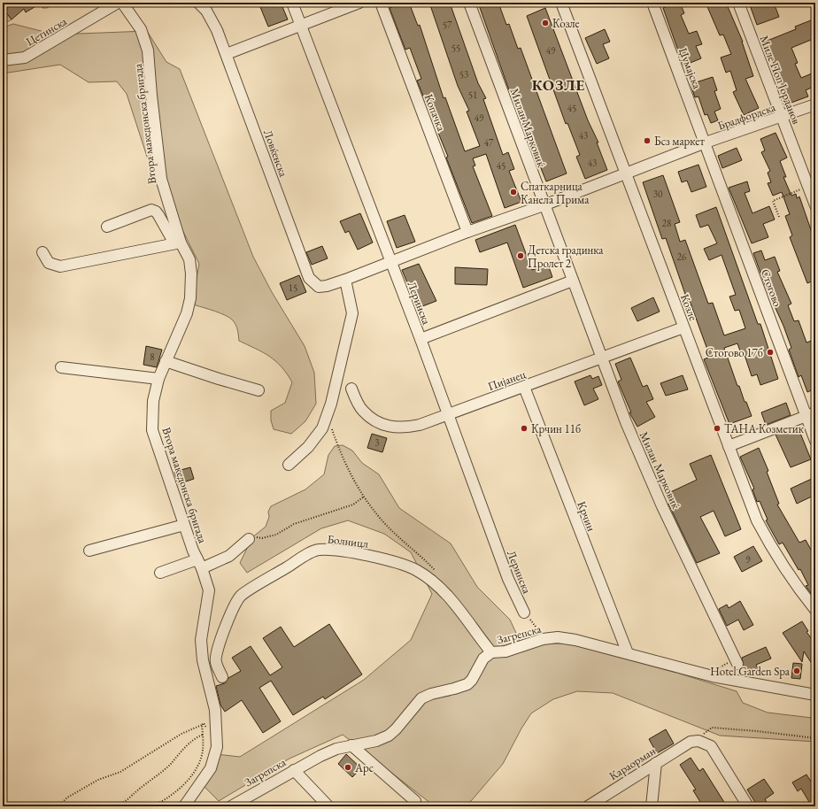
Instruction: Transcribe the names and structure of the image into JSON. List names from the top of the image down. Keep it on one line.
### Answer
{"streets":{"street":["Цетинска","Џумајска","Миле Поп Јорданов","Копачка","Брадфордска","Втора македонска бригада","Милан Марковиќ","Ловќенска","Стогово","Леринска","Козле","Пијанец","Крчин","Болницл","Загрепска","Караорман"]},"crossings":[["Џумајска","Брадфордска"],["Џумајска","Стогово"],["Миле Поп Јорданов","Брадфордска"],["Копачка","Ловќенска"],["Брадфордска","Ловќенска"],["Брадфордска","Стогово"],["Брадфордска","Козле"],["Милан Марковиќ","Ловќенска"],["Милан Марковиќ","Пијанец"],["Ловќенска","Леринска"],["Ловќенска","Козле"],["Леринска","Пијанец"],["Козле","Пијанец"],["Пијанец","Крчин"],["Крчин","Загрепска"],["Болницл","Загрепска"]],"districts":["КОЗЛЕ"],"places":["Козле","Бсз маркет","Спаткарница Канела Прима","Детска градинка Пролет 2","Стогово 17б","Крчин 11б","ТАНА Козметик","Hotel Garden Spa","Арс"],"house_numbers":["57","55","49","53","51","45","49","43","47","43","45","30","28","26","15","8","3","9"]}
